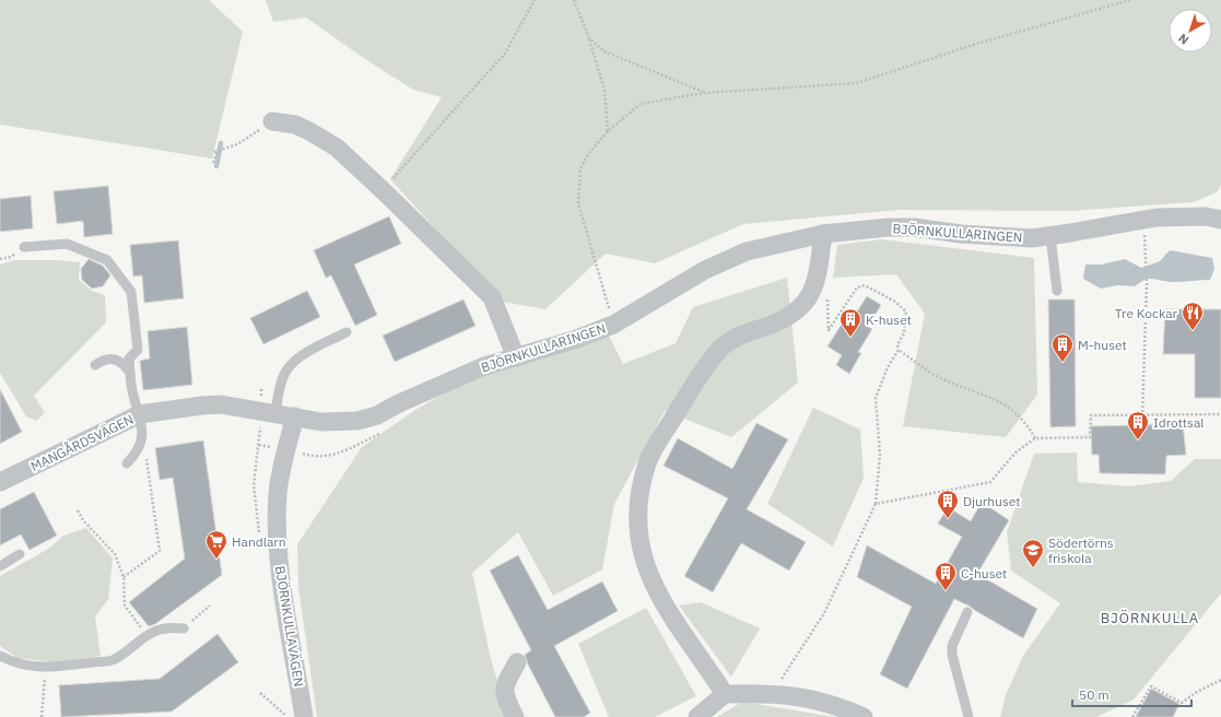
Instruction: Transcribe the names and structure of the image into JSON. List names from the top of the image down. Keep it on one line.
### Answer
{"streets":{"street":["BJÖRNKULLARINGEN","MANGÅRDSVÄGEN","BJÖRNKULLAVÄGEN"]},"crossings":[["BJÖRNKULLARINGEN","MANGÅRDSVÄGEN"],["BJÖRNKULLARINGEN","BJÖRNKULLAVÄGEN"],["MANGÅRDSVÄGEN","BJÖRNKULLAVÄGEN"]],"districts":["BJÖRNKULLA"],"places":{"restaurant":["Tre Kockar"],"building":["K-huset","M-huset","Idrottsal","Djurhuset","C-huset"],"supermarket":["Handlarn"],"school or university":["Södertörns friskola"]},"scale_bar":"50 m","north":"bottom left"}
